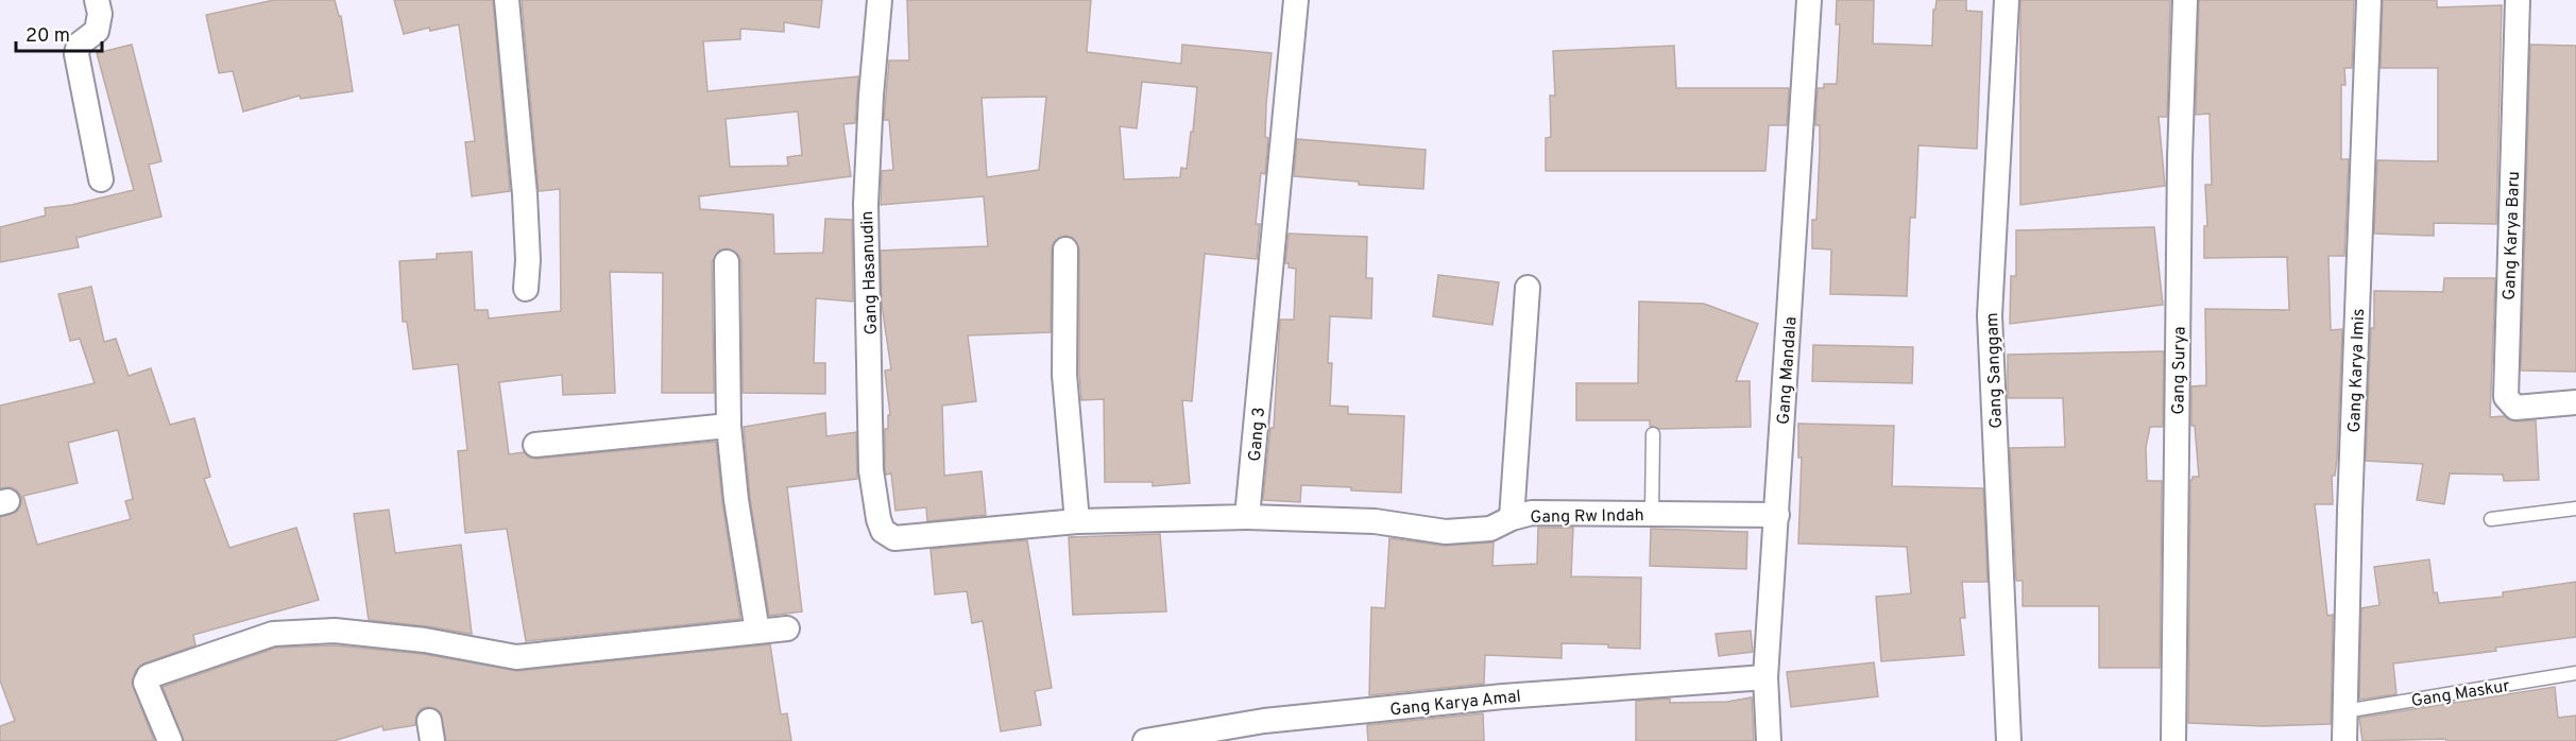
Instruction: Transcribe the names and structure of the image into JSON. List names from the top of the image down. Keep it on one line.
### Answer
{"streets":{"street":["Gang Karya Baru","Gang Hasanudin","Gang Mandala","Gang Sanggam","Gang Surya","Gang Karya Imis","Gang 3","Gang Rw Indah","Gang Karya Amal"],"lane":["Gang Maskur"]},"crossings":[["Gang Mandala","Gang Rw Indah"],["Gang Mandala","Gang Karya Amal"],["Gang Karya Imis","Gang Maskur"],["Gang 3","Gang Rw Indah"]],"scale_bar":"20 m"}
